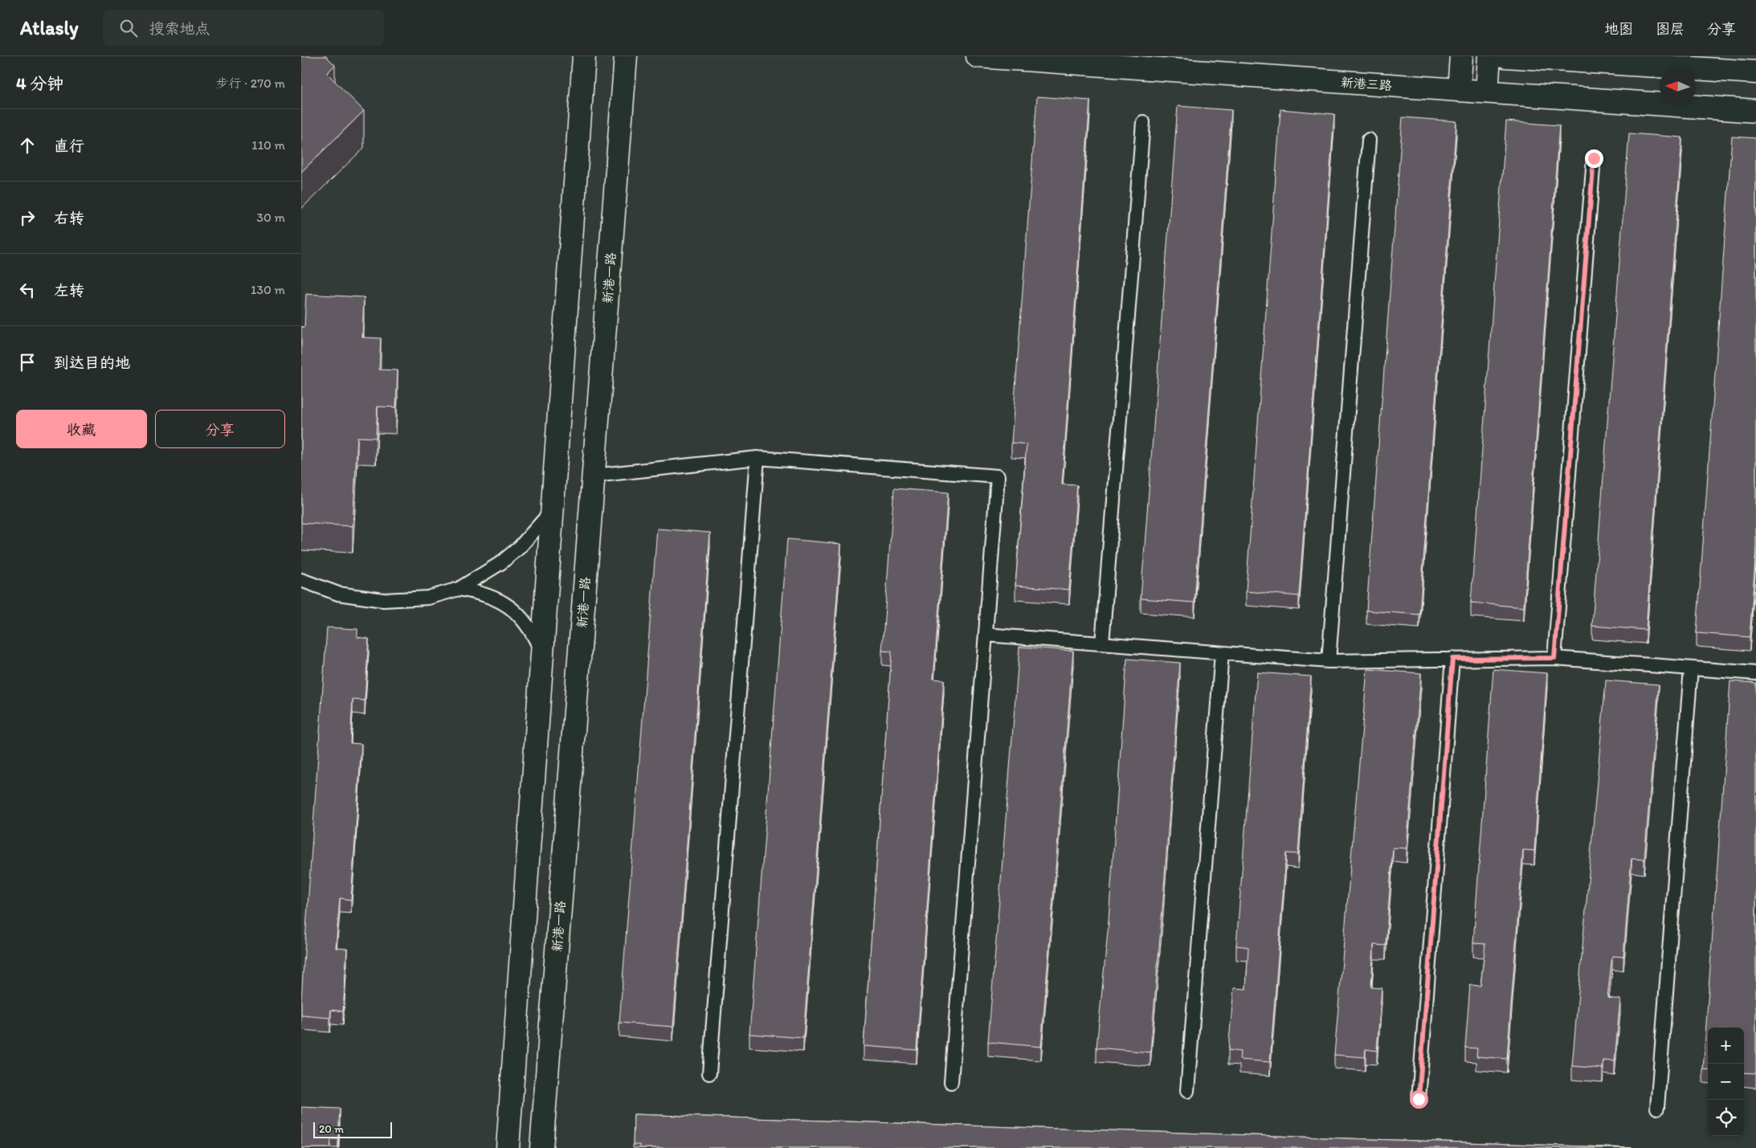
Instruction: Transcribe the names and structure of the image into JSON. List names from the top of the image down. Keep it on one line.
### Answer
{"streets":{"street":["新港三路","新港一路"]},"scale_bar":"20 m","north":"left","page":{"header":"Atlasly","search":"搜索地点","nav":["地图","图层","分享"],"heading":["4 分钟","步行 · 270 m"],"list":[["直行","110 m"],["右转","30 m"],["左转","130 m"],"到达目的地"],"buttons":["收藏","分享"],"map_buttons":["+","−"],"scale":"20 m"}}
